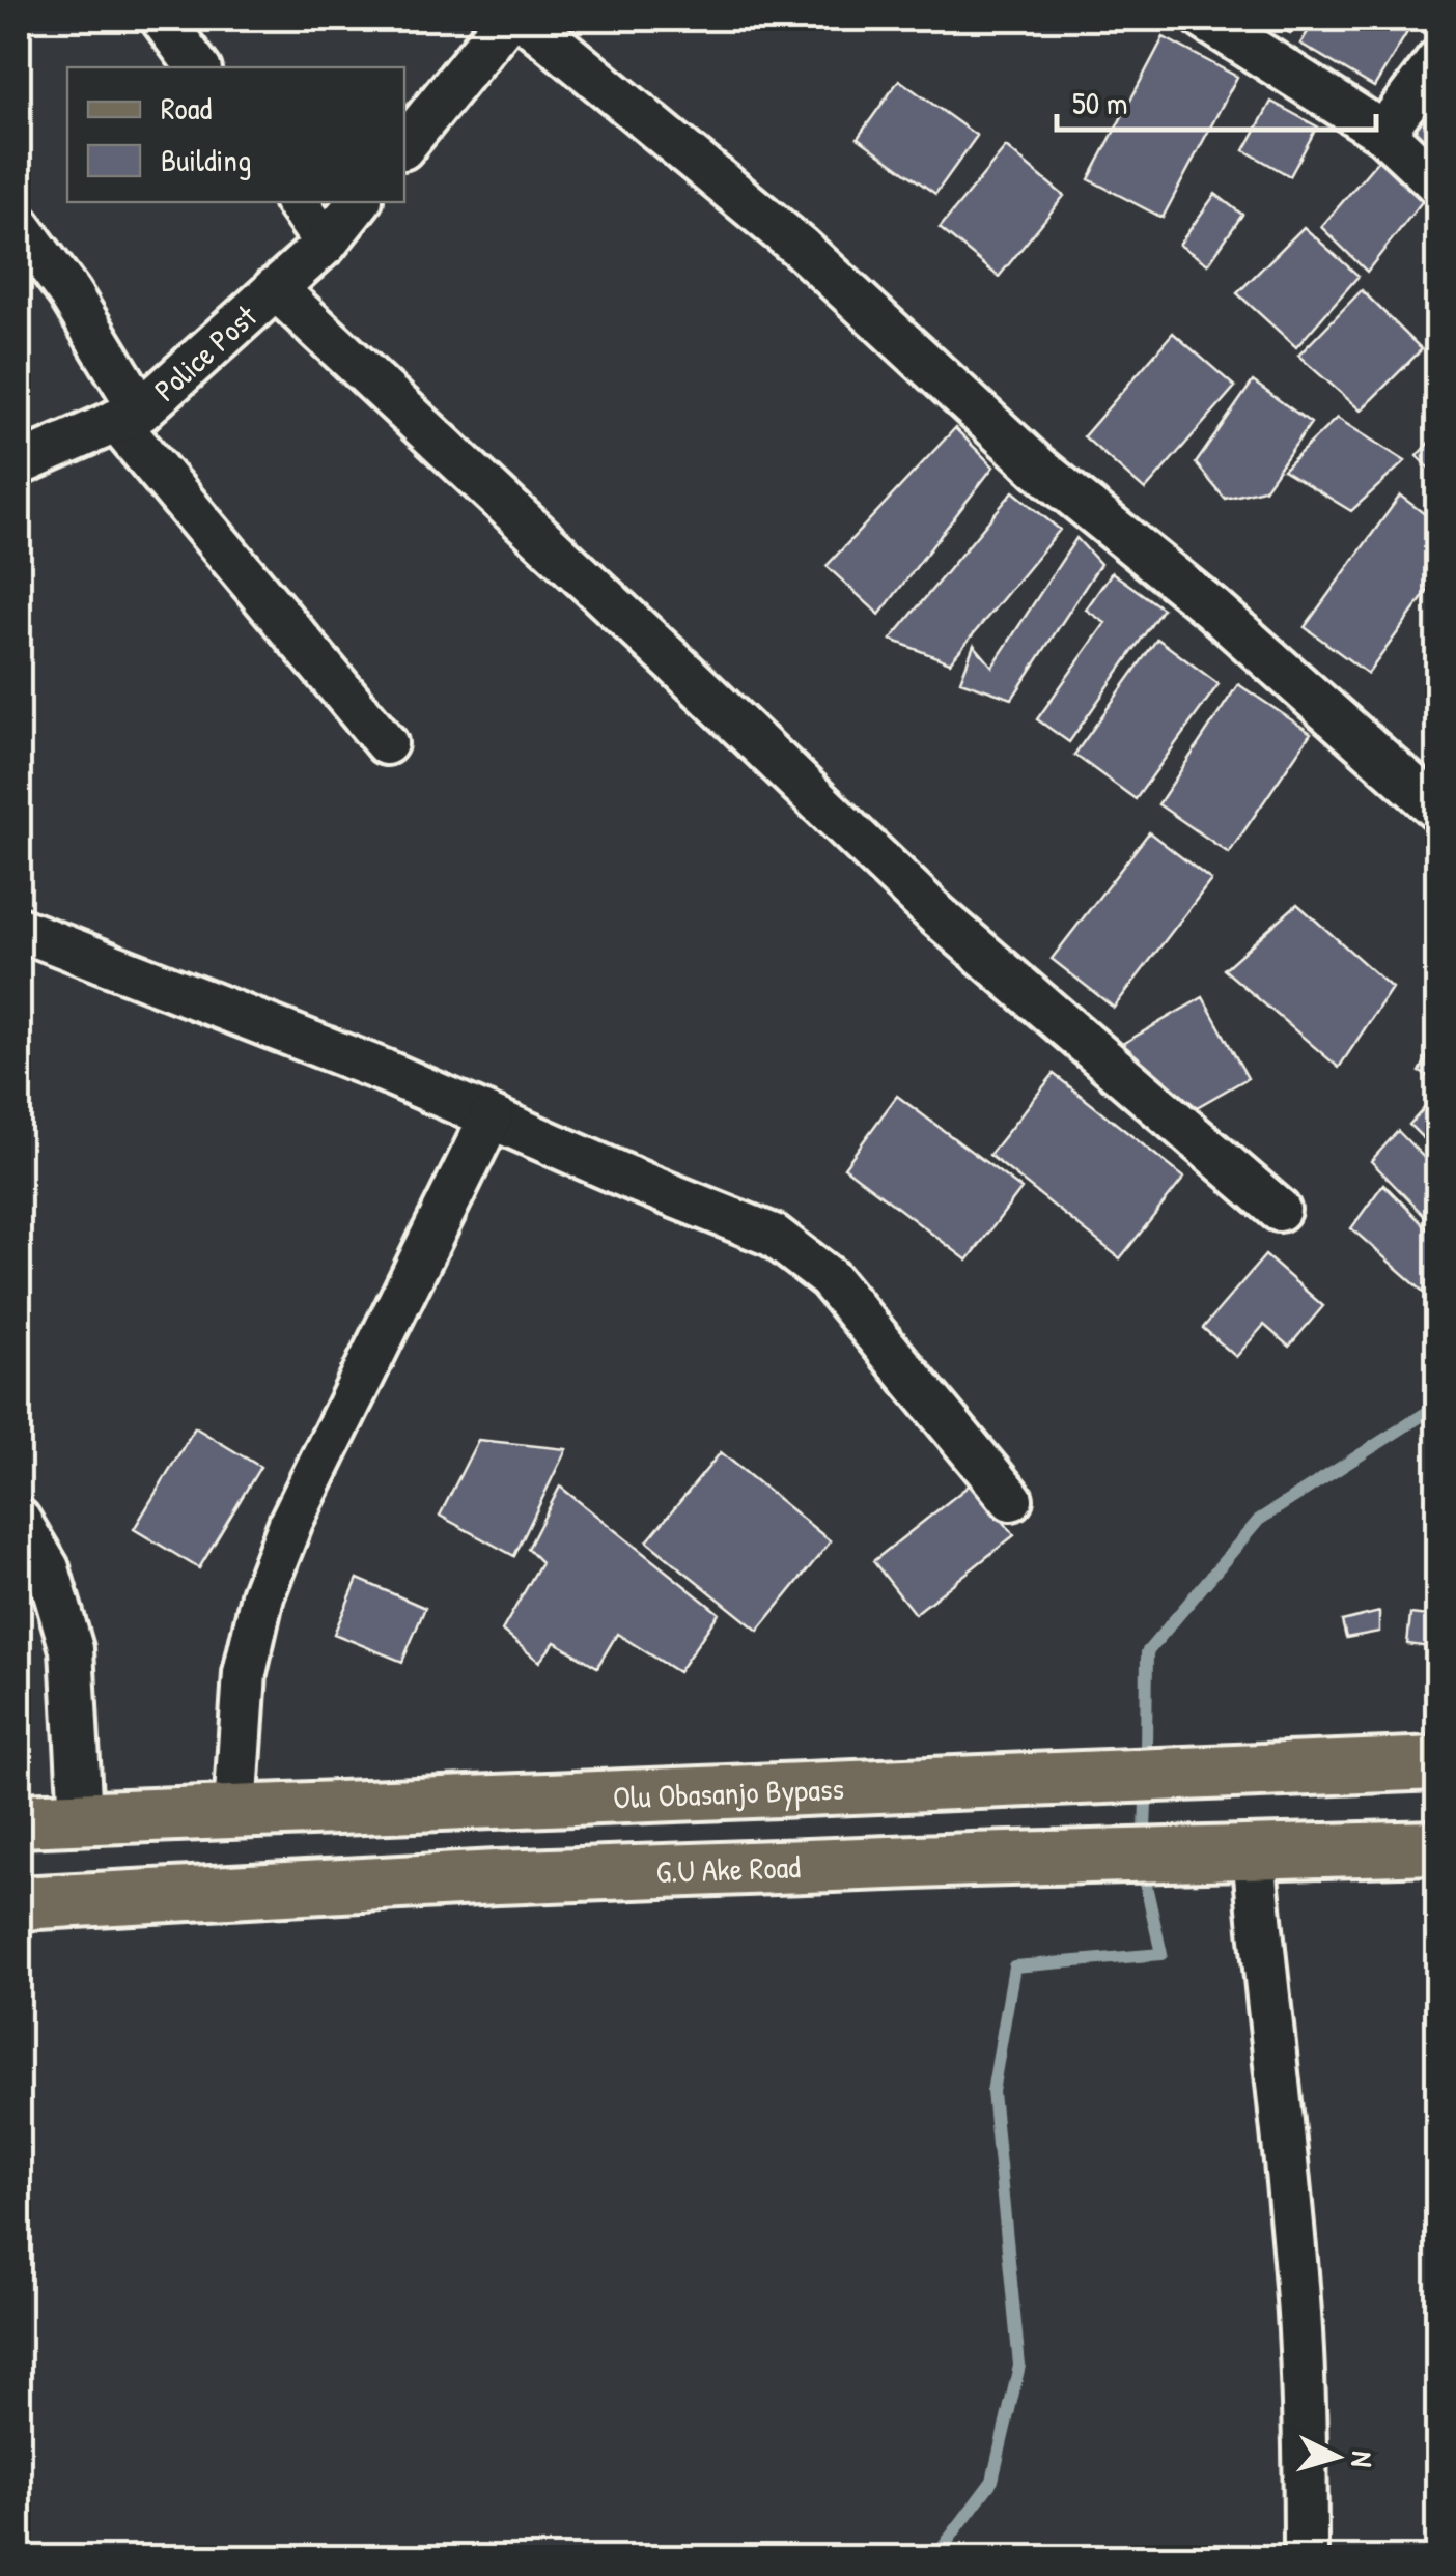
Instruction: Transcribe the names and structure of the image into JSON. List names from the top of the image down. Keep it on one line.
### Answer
{"streets":{"main road":["Olu Obasanjo Bypass","G.U Ake Road"],"street":["Police Post"]},"legend":["Road","Building"],"scale_bar":"50 m","north":"right"}
